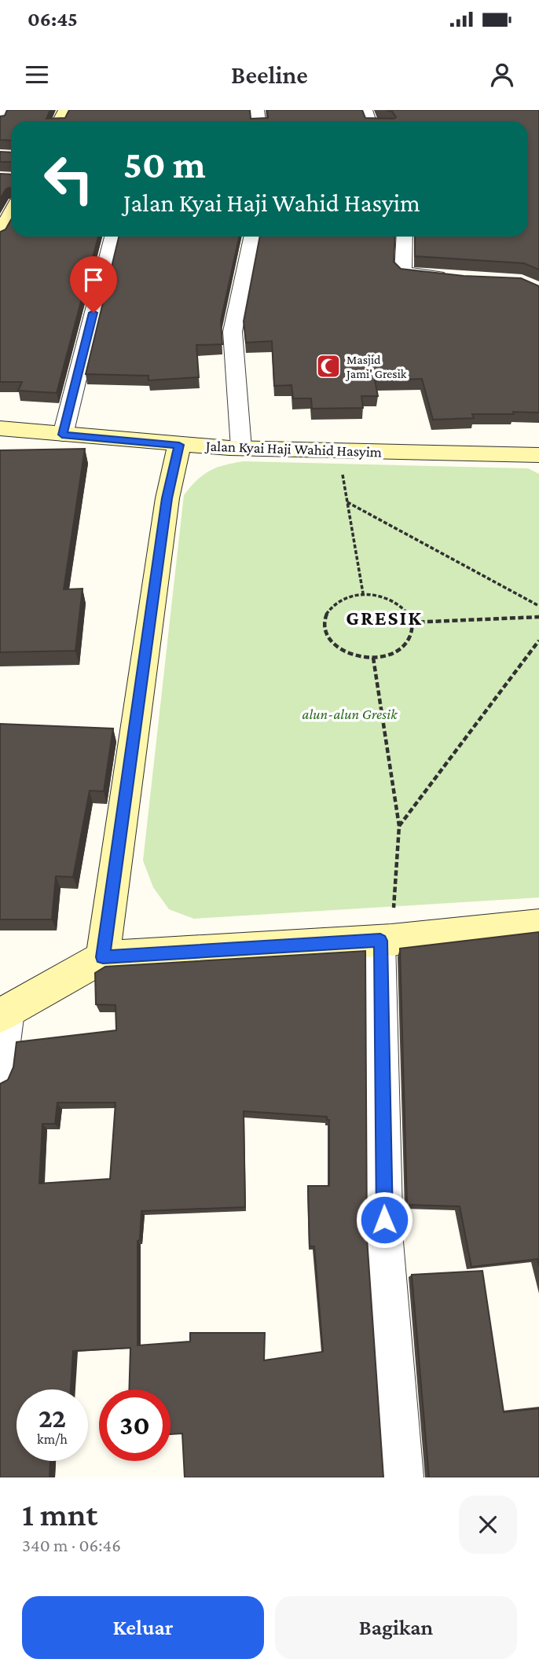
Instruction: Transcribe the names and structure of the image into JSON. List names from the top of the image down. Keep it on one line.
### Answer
{"streets":{"street":["Jalan Kyai Haji Wahid Hasyim"]},"districts":["GRESIK"],"parks":["alun-alun Gresik"],"places":{"mosque":["Masjid Jami' Gresik"]},"page":{"status":"06:45","header":"Beeline","turn":["50 m","Jalan Kyai Haji Wahid Hasyim"],"speed":"22 km/h","limit":"30","heading":["1 mnt","340 m · 06:46"],"buttons":["Keluar","Bagikan"]}}
